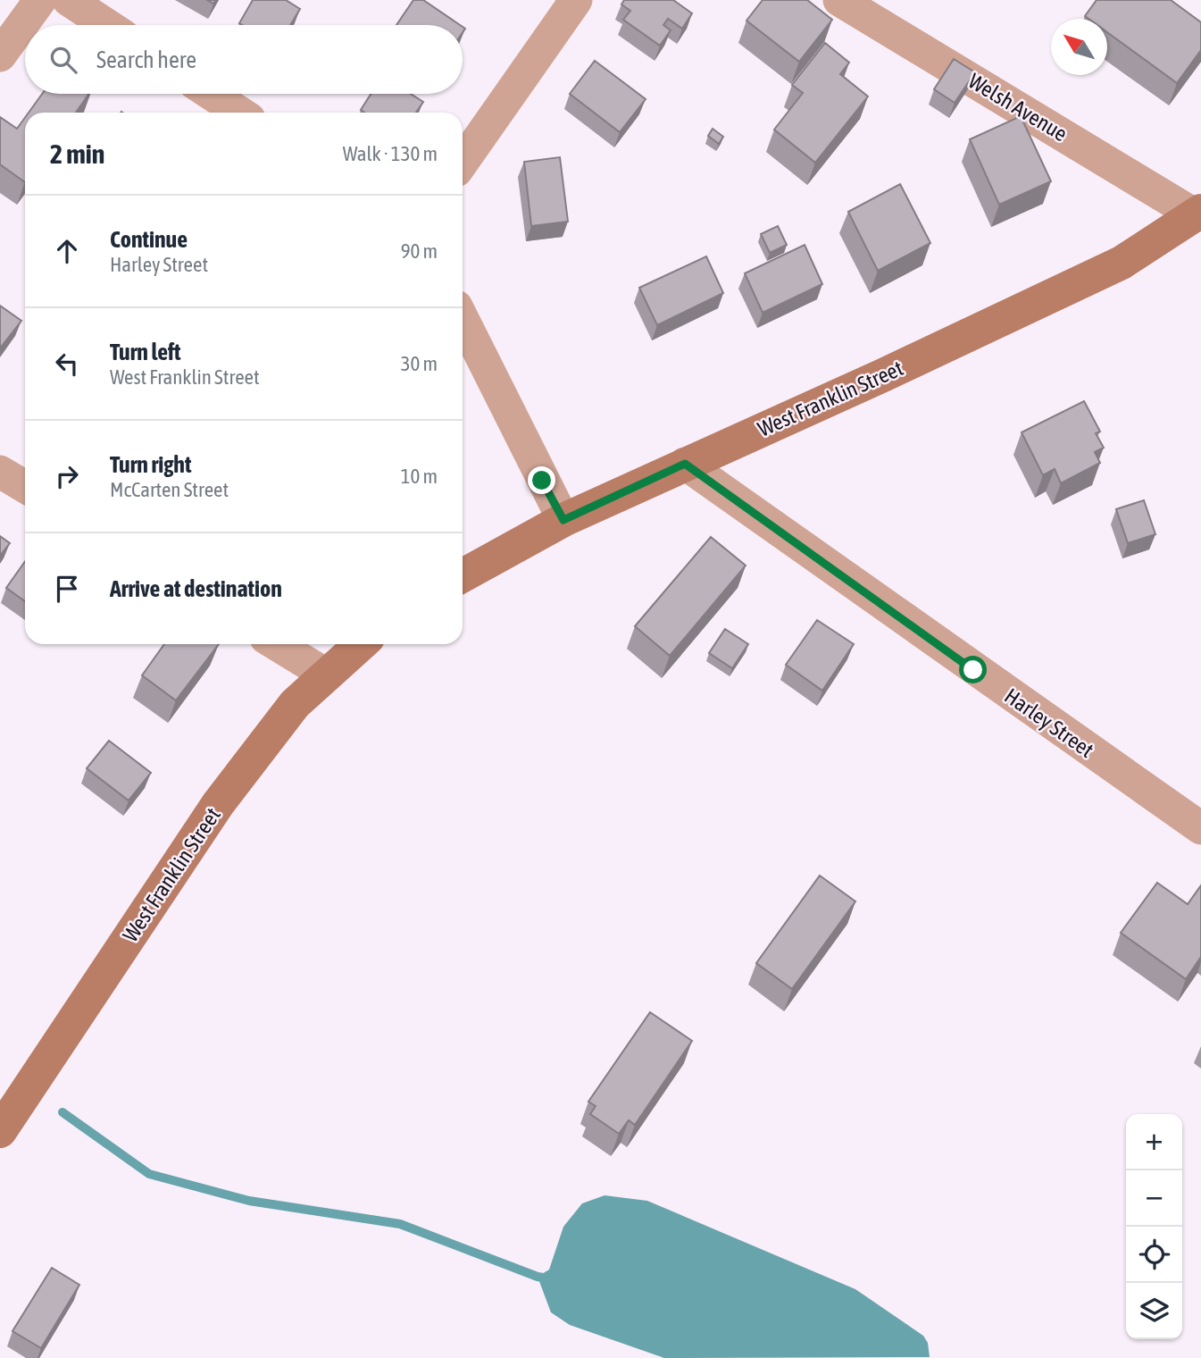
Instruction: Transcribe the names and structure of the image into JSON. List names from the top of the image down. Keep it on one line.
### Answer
{"streets":{"main road":["West Franklin Street"],"street":["Welsh Avenue","Harley Street"]},"crossings":[["Welsh Avenue","West Franklin Street"],["West Franklin Street","Harley Street"]],"north":"top left","page":{"search":"Search here","heading":["2 min","Walk · 130 m"],"list":[["Continue","Harley Street","90 m"],["Turn left","West Franklin Street","30 m"],["Turn right","McCarten Street","10 m"],"Arrive at destination"],"map_buttons":["+","−"]}}
